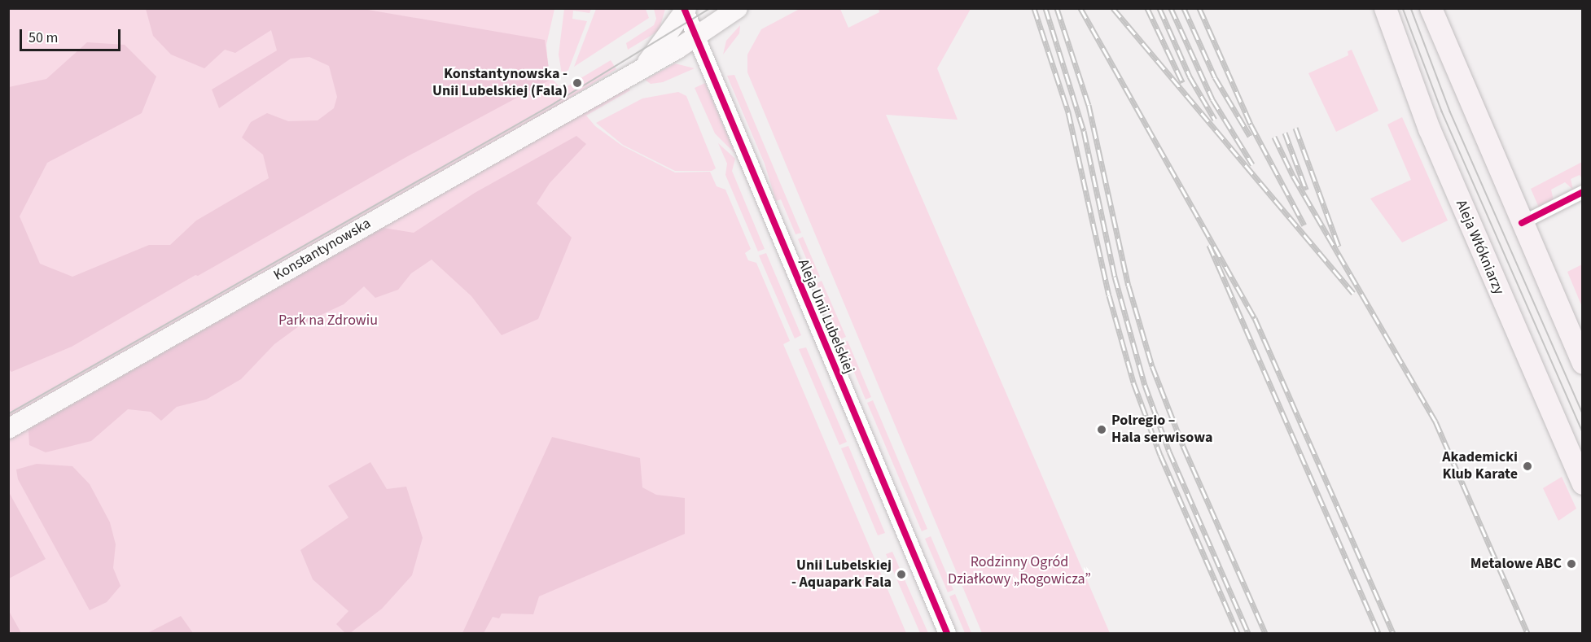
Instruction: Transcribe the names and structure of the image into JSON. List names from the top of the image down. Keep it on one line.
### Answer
{"streets":{"main road":["Aleja Włókniarzy","Konstantynowska"],"street":["Aleja Unii Lubelskiej"]},"crossings":[["Konstantynowska","Aleja Unii Lubelskiej"]],"parks":["Park na Zdrowiu","Rodzinny Ogród Działkowy „Rogowicza”"],"places":["Konstantynowska - Unii Lubelskiej (Fala)","Polregio – Hala serwisowa","Akademicki Klub Karate","Metalowe ABC","Unii Lubelskiej - Aquapark Fala"],"scale_bar":"50 m"}
